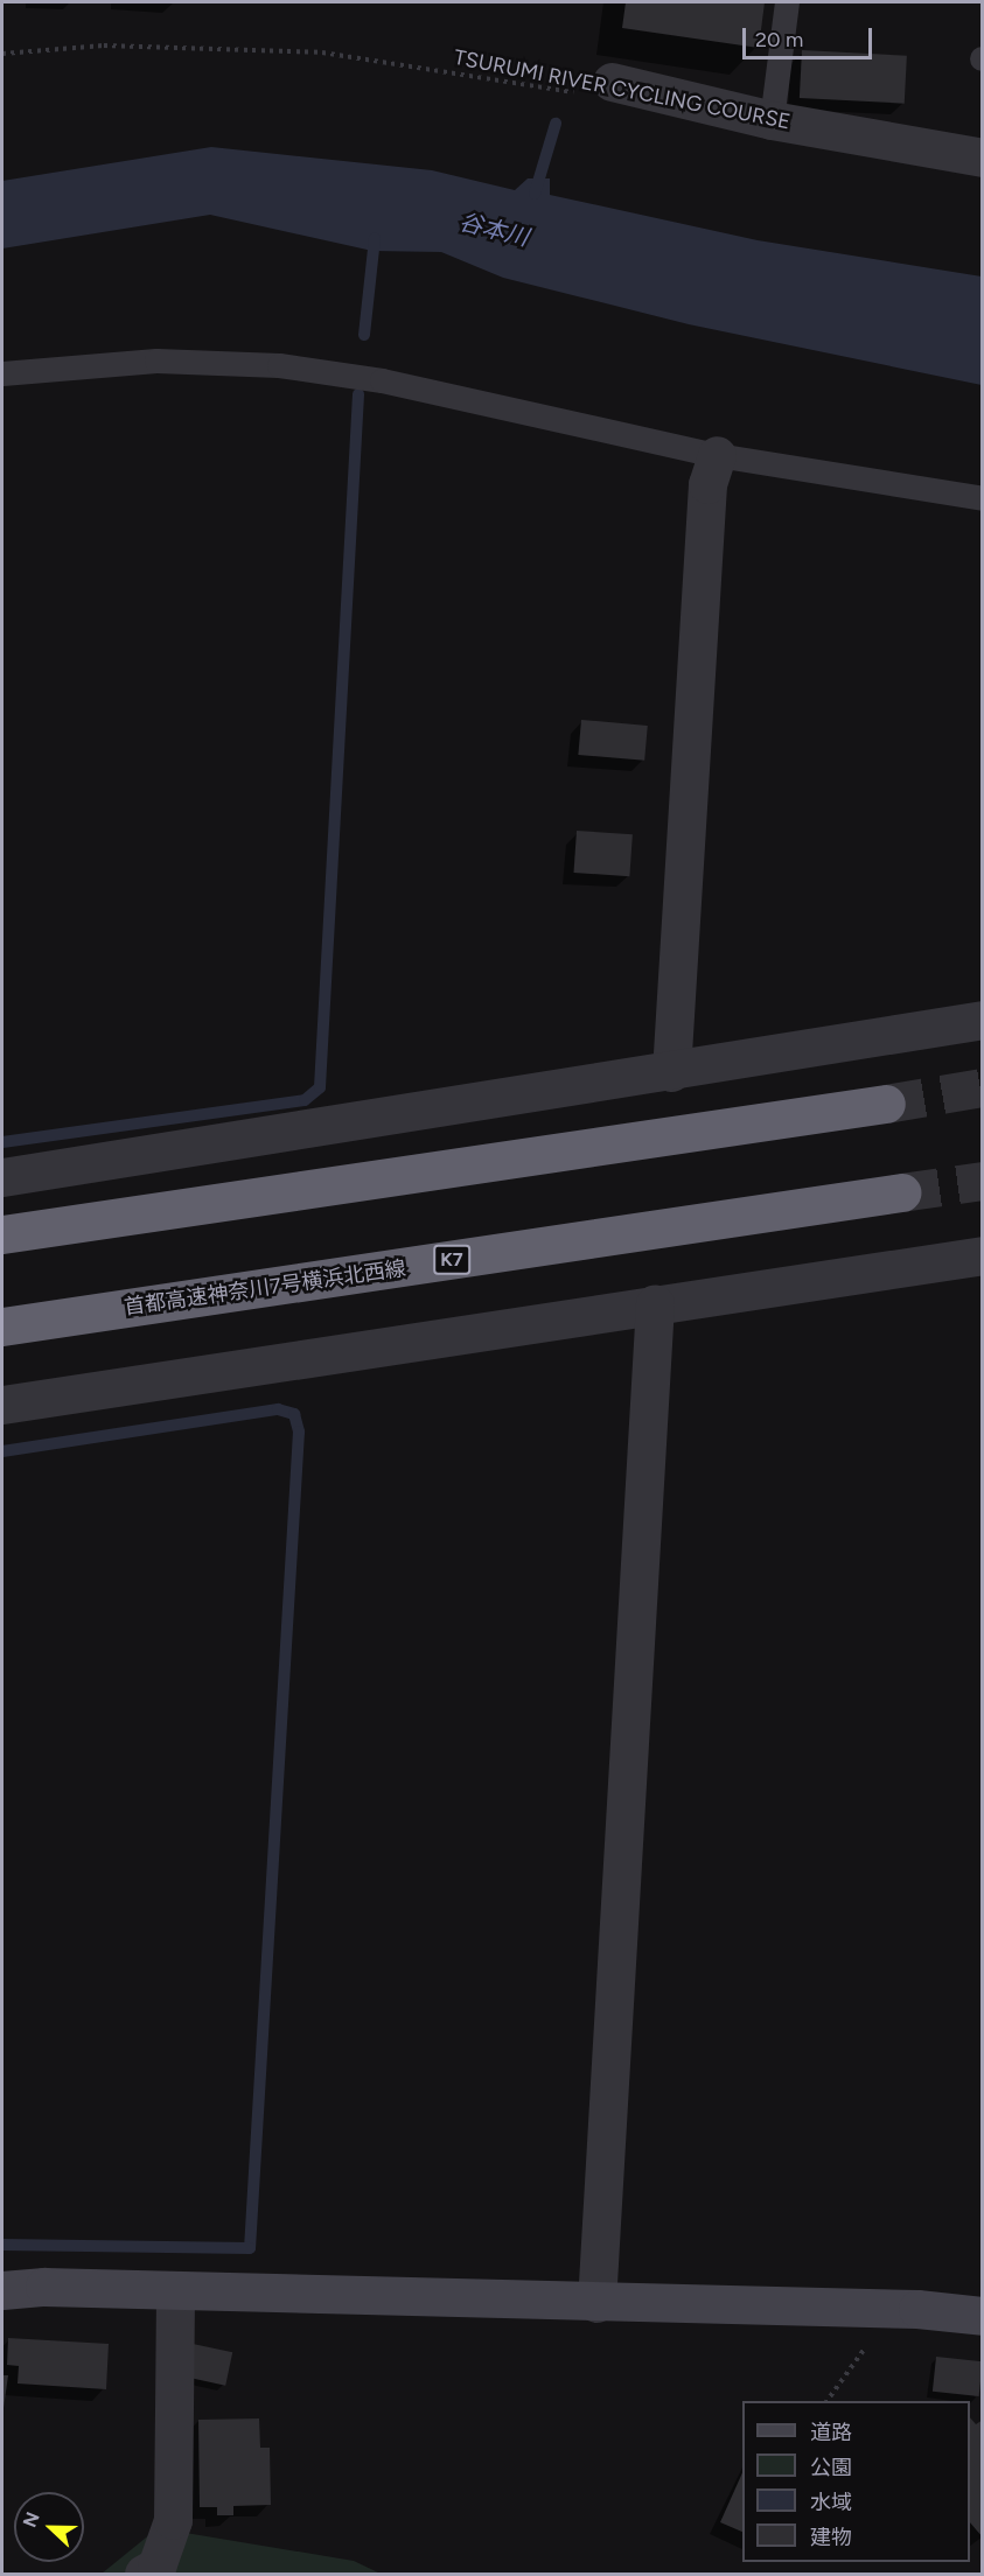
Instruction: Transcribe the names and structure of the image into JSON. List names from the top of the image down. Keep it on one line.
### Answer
{"streets":{"highway":["K7","首都高速神奈川7号横浜北西線"],"path":["TSURUMI RIVER CYCLING COURSE"]},"water":["谷本川"],"legend":["道路","公園","水域","建物"],"scale_bar":"20 m","north":"left"}
